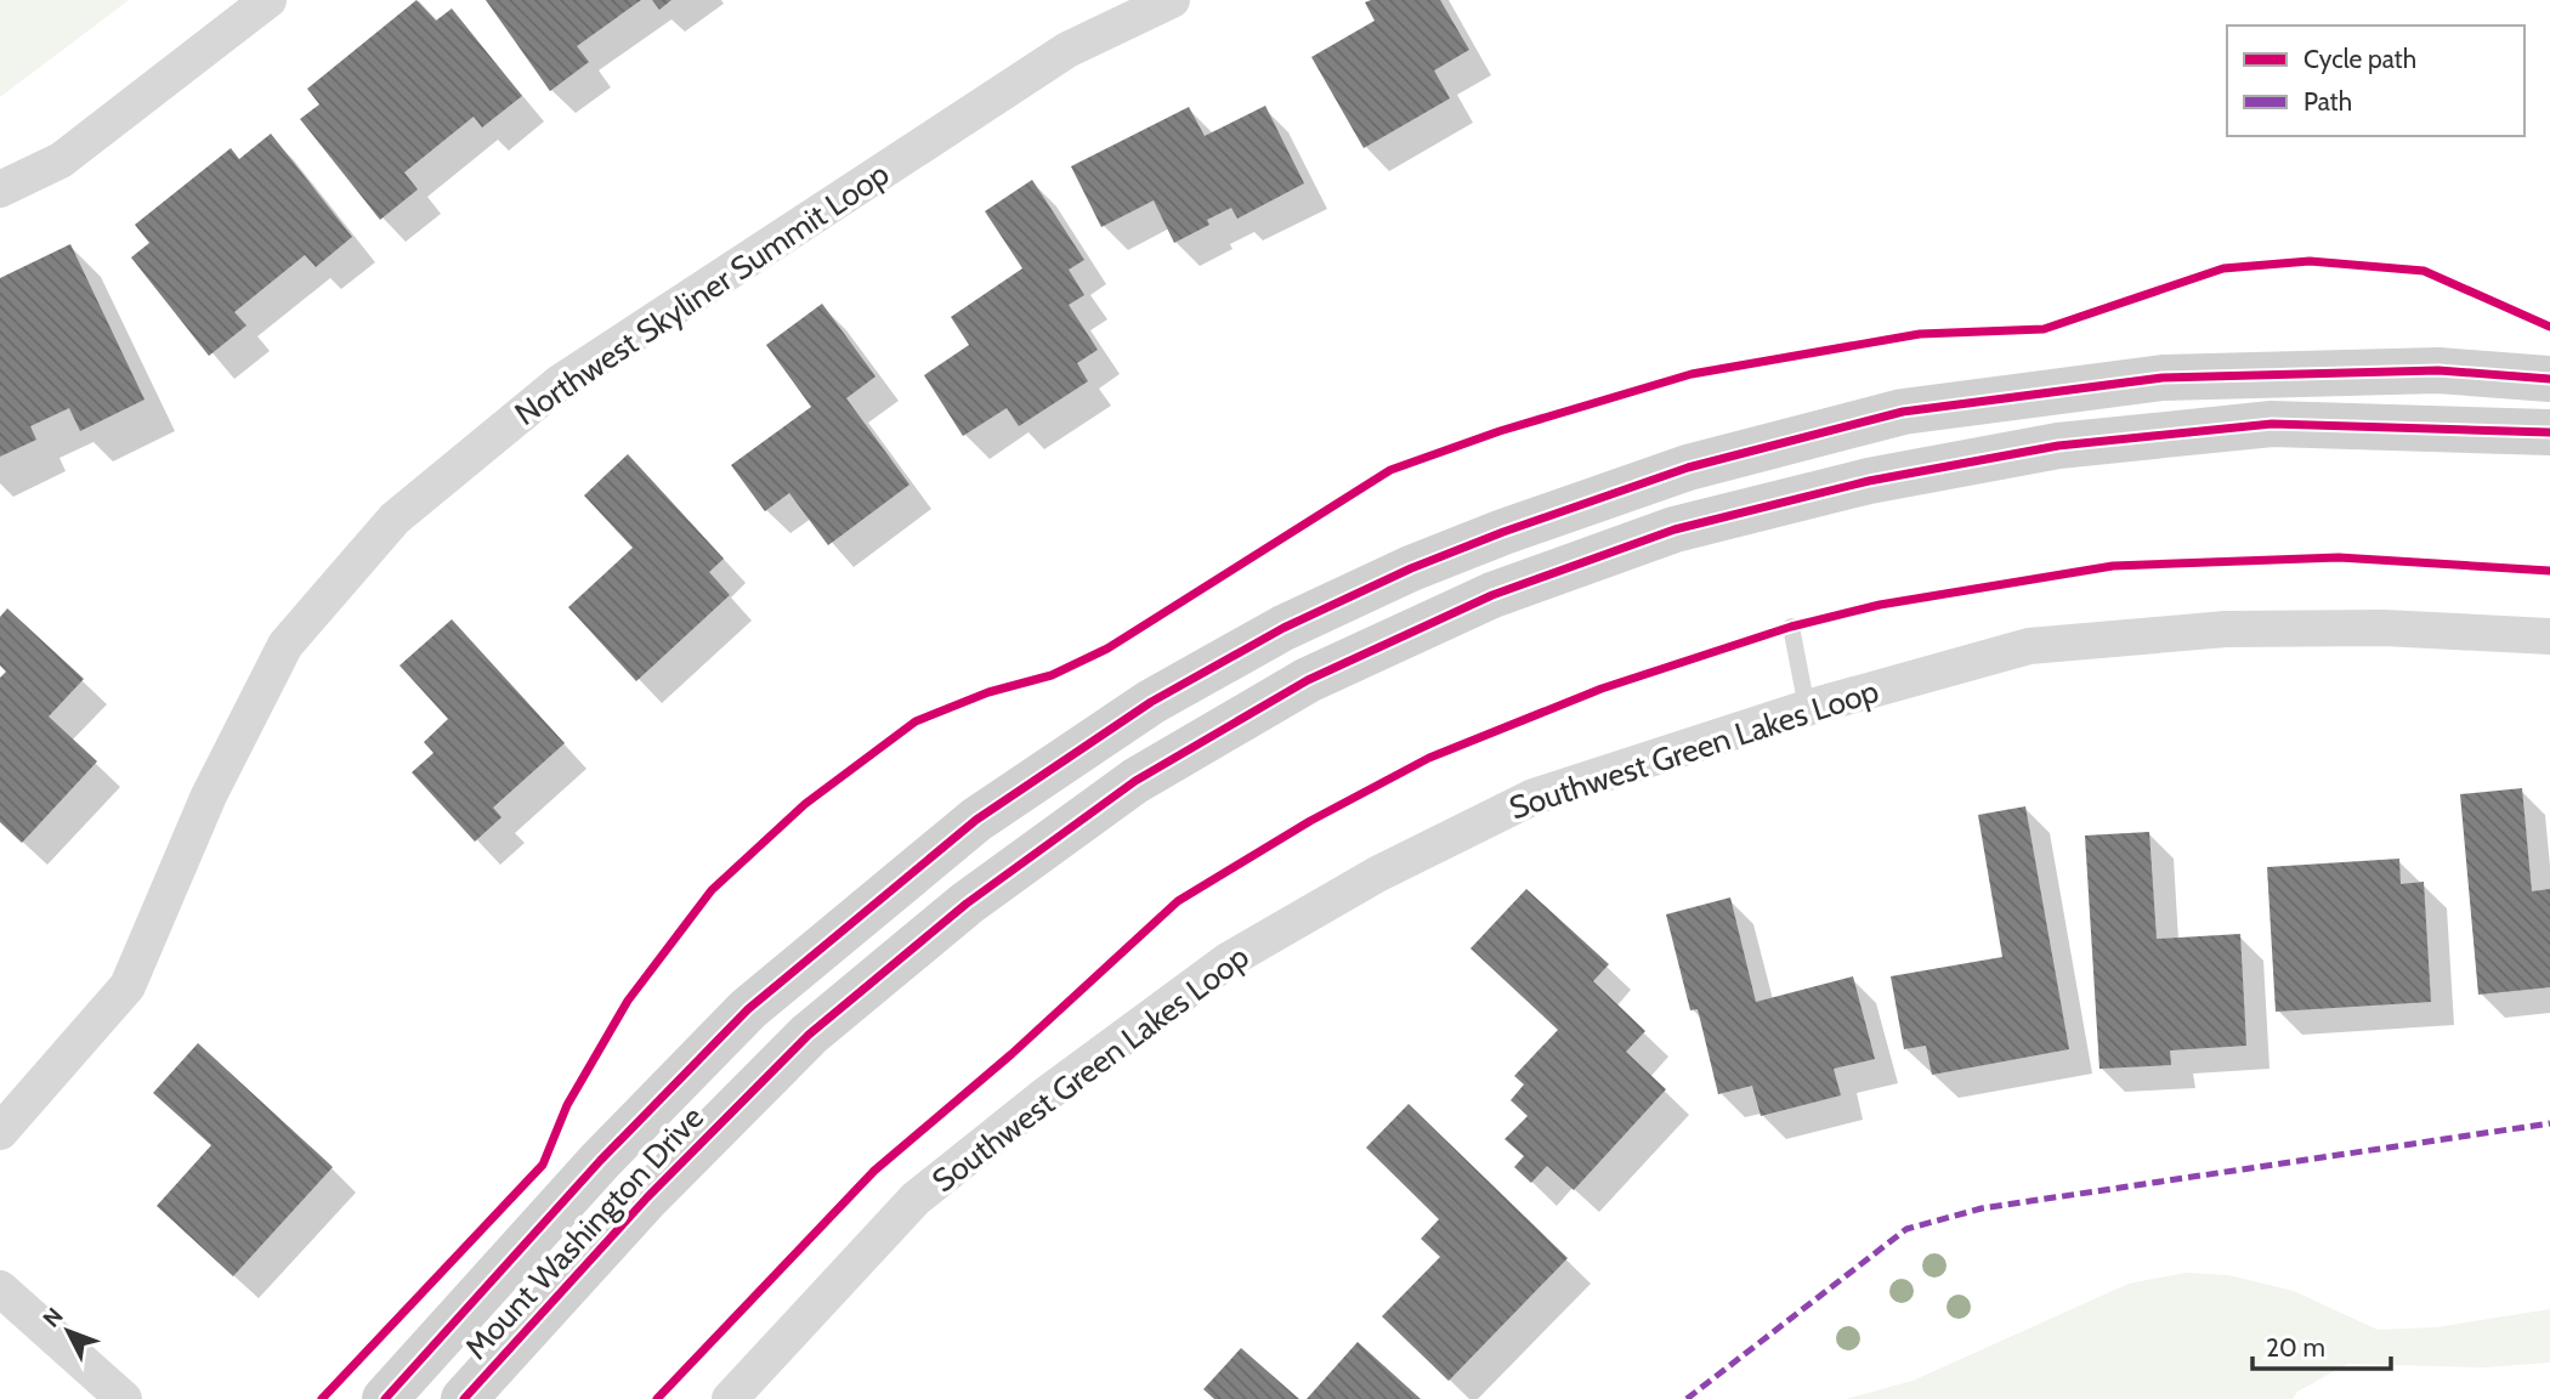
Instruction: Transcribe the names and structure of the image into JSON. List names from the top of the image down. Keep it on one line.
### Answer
{"streets":{"main road":["Mount Washington Drive"],"street":["Northwest Skyliner Summit Loop","Southwest Green Lakes Loop"]},"legend":["Cycle path","Path"],"scale_bar":"20 m","north":"top left"}
